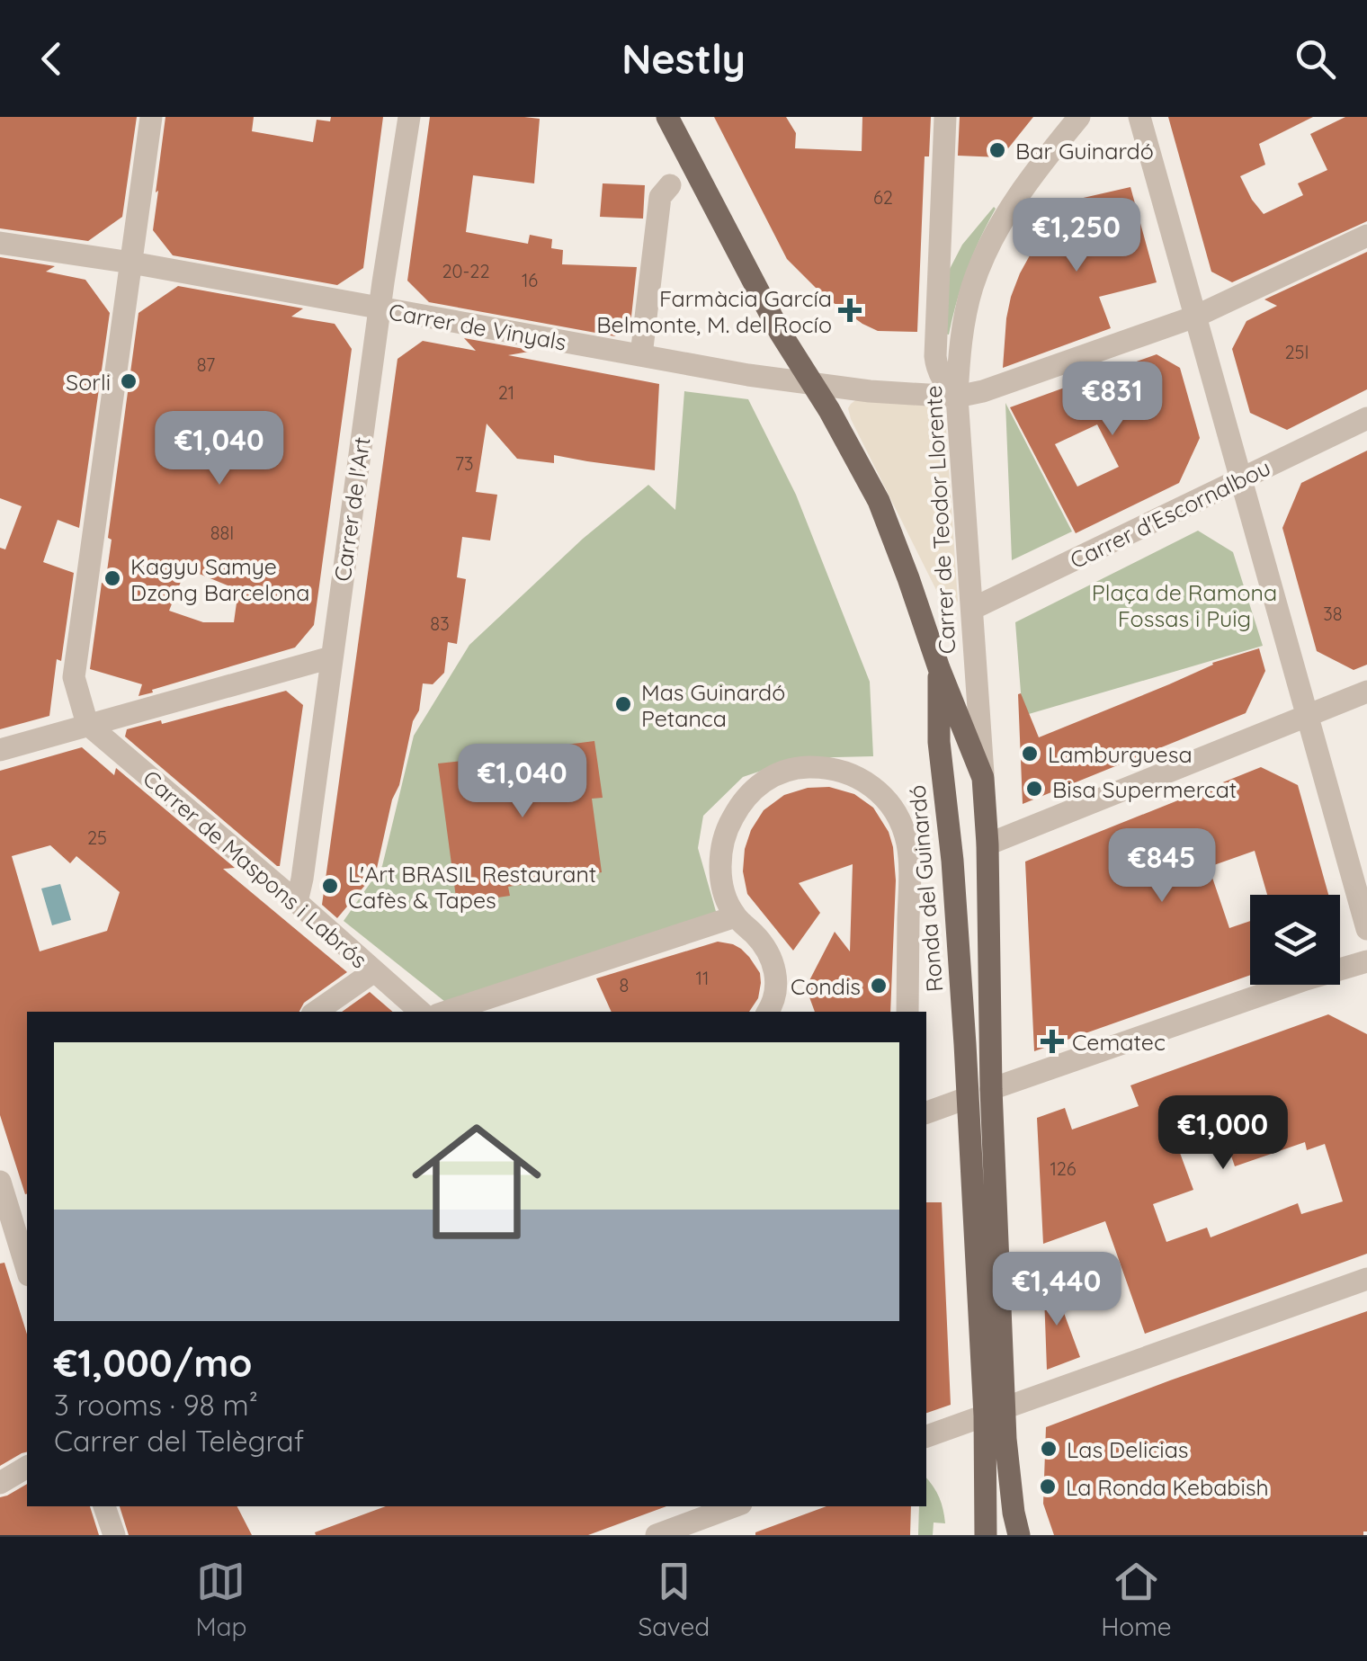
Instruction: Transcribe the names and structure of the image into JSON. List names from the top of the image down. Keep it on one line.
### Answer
{"streets":{"main road":["Carrer de Teodor Llorente","Ronda del Guinardó"],"street":["Carrer de Vinyals","Carrer de l'Art","Carrer d'Escornalbou","Carrer de Maspons i Labrós"]},"crossings":[["Carrer de Vinyals","Carrer de l'Art"],["Carrer de Vinyals","Carrer de Teodor Llorente"],["Carrer de Vinyals","Ronda del Guinardó"],["Carrer de l'Art","Carrer de Maspons i Labrós"],["Carrer d'Escornalbou","Carrer de Teodor Llorente"],["Carrer de Teodor Llorente","Ronda del Guinardó"]],"parks":["Plaça de Ramona Fossas i Puig"],"places":{"other":["Bar Guinardó","Sorli","Kagyu Samye Dzong Barcelona","Mas Guinardó Petanca","Lamburguesa","Bisa Supermercat","L'Art BRASIL Restaurant Cafès & Tapes","Condis","Las Delicias","La Ronda Kebabish"],"health":["Farmàcia García Belmonte, M. del Rocío","Cematec"]},"house_numbers":["62","20-22","16","25I","87","21","73","88I","38","83","25","11","8","126"],"page":{"header":"Nestly","price":["€1,250","€831","€1,040","€1,040","€845","€1,000","€1,440"],"list":[{"name":"€1,000/mo","note":"3 rooms · 98 m² · Carrer del Telègraf"}],"tabs":["Map","Saved","Home"]}}
